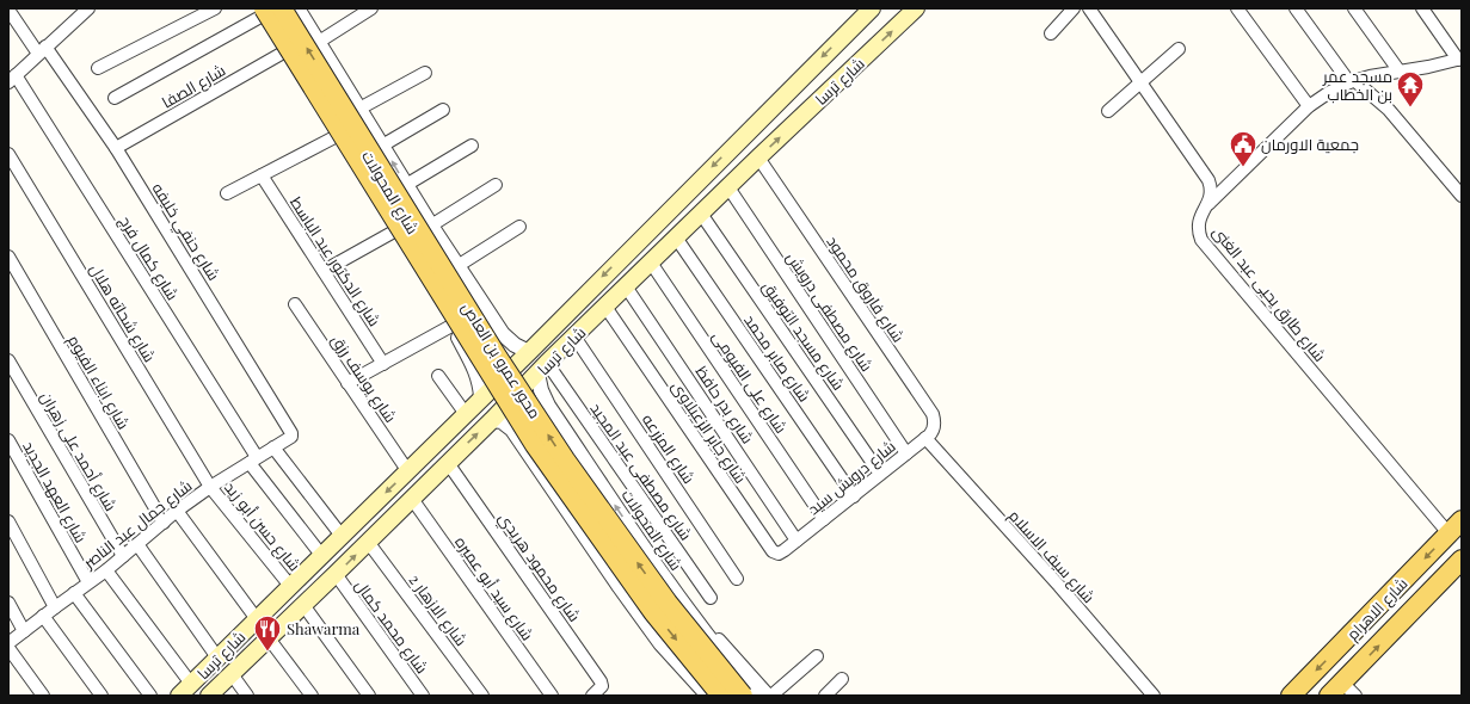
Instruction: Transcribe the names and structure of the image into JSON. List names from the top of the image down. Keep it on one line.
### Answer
{"streets":{"main road":["شارع ترسا","محور عمرو بن العاص","شارع الاهرام"],"street":["شارع الصفا","شارع المحولات","شارع حنفي خليفه","شارع كمال فرج","شارع الدكتور عبد الباسط","شارع فاروق محمود","شارع طارق يحيى عبد الغنى","شارع مصطفى درويش","شارع شحاته هلال","شارع مسجد التوفيق","شارع صابر محمد","شارع يوسف رزق","شارع ابناء الفيوم","شارع على الفيومى","شارع بدر حافظ","شارع جابر الزعبلاوى","شارع المزرعه","شارع أحمد على زهران","شارع مصطفى عبد المجيد","شارع درويش سيد","شارع العهد الجديد","شارع جمال عبد الناصر","شارع حسن أبو زيد","شارع سيف الاسلام","شارع محمود هريدي","شارع سيد أبو عميره","شارع الازهار 2","شارع محمد كمال"]},"crossings":[["شارع ترسا","شارع المحولات"],["شارع ترسا","شارع كمال فرج"],["شارع ترسا","شارع فاروق محمود"],["شارع ترسا","شارع مصطفى درويش"],["شارع ترسا","شارع مسجد التوفيق"],["شارع ترسا","شارع صابر محمد"],["شارع ترسا","شارع يوسف رزق"],["شارع ترسا","شارع على الفيومى"],["شارع ترسا","شارع بدر حافظ"],["شارع ترسا","شارع جابر الزعبلاوى"],["شارع ترسا","شارع المزرعه"],["شارع ترسا","شارع مصطفى عبد المجيد"],["شارع ترسا","شارع حسن أبو زيد"],["شارع ترسا","شارع محمود هريدي"],["شارع ترسا","شارع سيد أبو عميره"],["شارع ترسا","شارع الازهار 2"],["شارع ترسا","شارع محمد كمال"],["شارع الصفا","شارع المحولات"],["شارع الصفا","شارع حنفي خليفه"],["شارع المحولات","محور عمرو بن العاص"],["شارع المحولات","شارع مصطفى عبد المجيد"],["شارع حنفي خليفه","شارع جمال عبد الناصر"],["شارع كمال فرج","شارع جمال عبد الناصر"],["شارع فاروق محمود","شارع درويش سيد"],["شارع فاروق محمود","شارع سيف الاسلام"],["شارع طارق يحيى عبد الغنى","شارع الاهرام"],["شارع مصطفى درويش","شارع درويش سيد"],["شارع شحاته هلال","شارع جمال عبد الناصر"],["شارع شحاته هلال","شارع حسن أبو زيد"],["شارع مسجد التوفيق","شارع درويش سيد"],["شارع صابر محمد","شارع درويش سيد"],["شارع ابناء الفيوم","شارع جمال عبد الناصر"],["شارع على الفيومى","شارع درويش سيد"],["شارع بدر حافظ","شارع جابر الزعبلاوى"],["شارع بدر حافظ","شارع درويش سيد"],["شارع جابر الزعبلاوى","شارع درويش سيد"],["شارع أحمد على زهران","شارع جمال عبد الناصر"],["شارع درويش سيد","شارع سيف الاسلام"],["شارع العهد الجديد","شارع جمال عبد الناصر"],["شارع جمال عبد الناصر","شارع حسن أبو زيد"]],"places":{"temple":["مسجد عمر بن الخطاب"],"public building":["جمعية الاورمان"],"restaurant":["Shawarma"]}}
